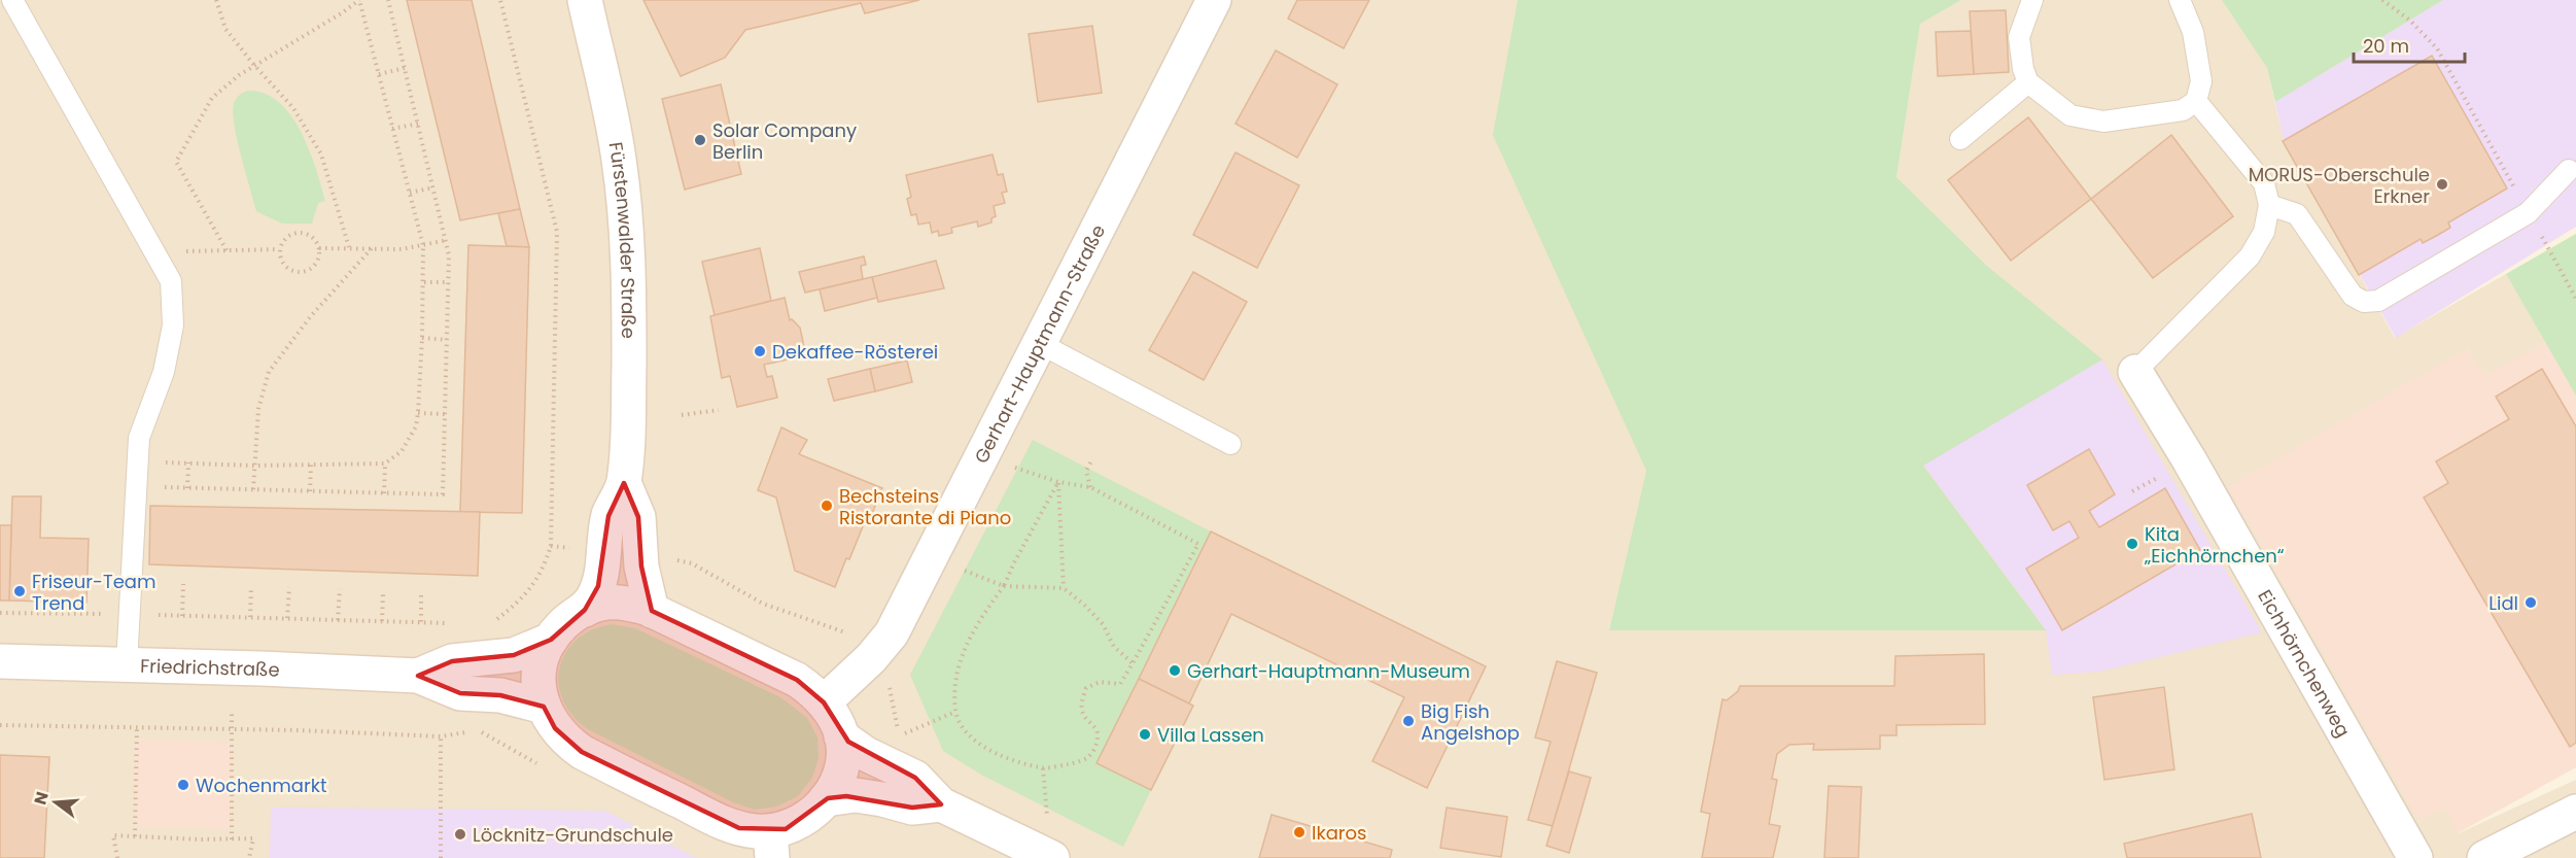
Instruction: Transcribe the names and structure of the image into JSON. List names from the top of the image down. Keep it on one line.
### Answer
{"streets":{"main road":["Fürstenwalder Straße","Gerhart-Hauptmann-Straße","Eichhörnchenweg","Friedrichstraße"]},"places":["Solar Company Berlin","MORUS-Oberschule Erkner","Dekaffee-Rösterei","Bechsteins Ristorante di Piano","Kita „Eichhörnchen“","Friseur-Team Trend","Lidl","Gerhart-Hauptmann-Museum","Big Fish Angelshop","Villa Lassen","Wochenmarkt","Ikaros","Löcknitz-Grundschule"],"scale_bar":"20 m","north":"left"}
